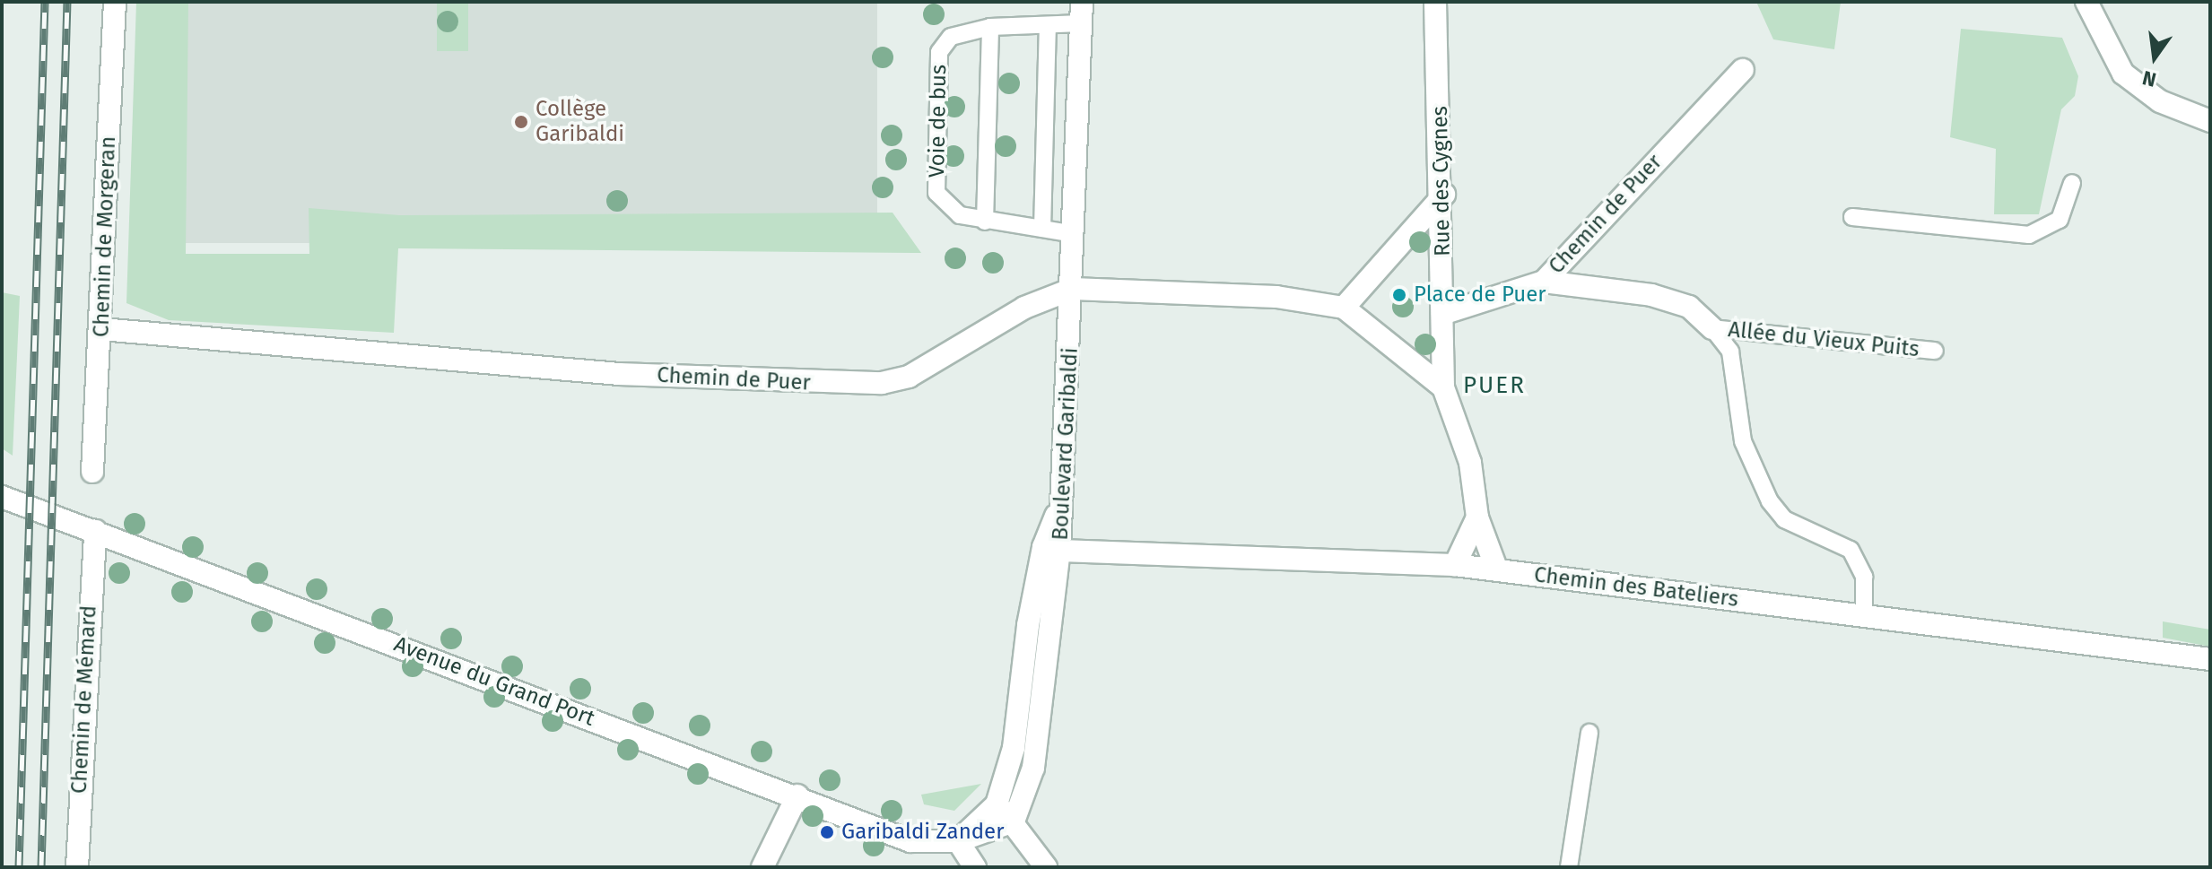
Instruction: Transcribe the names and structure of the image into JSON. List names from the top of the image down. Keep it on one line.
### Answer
{"streets":{"street":["Rue des Cygnes","Chemin de Puer","Chemin de Morgeran","Boulevard Garibaldi","Chemin des Bateliers","Avenue du Grand Port","Chemin de Mémard"],"lane":["Voie de bus","Allée du Vieux Puits"]},"crossings":[["Voie de bus","Boulevard Garibaldi"],["Rue des Cygnes","Chemin de Puer"],["Rue des Cygnes","Chemin des Bateliers"],["Chemin de Puer","Chemin de Morgeran"],["Chemin de Puer","Boulevard Garibaldi"],["Boulevard Garibaldi","Chemin des Bateliers"],["Avenue du Grand Port","Chemin de Mémard"]],"districts":["PUER"],"places":["Collège Garibaldi","Place de Puer","Garibaldi Zander"],"north":"bottom"}
